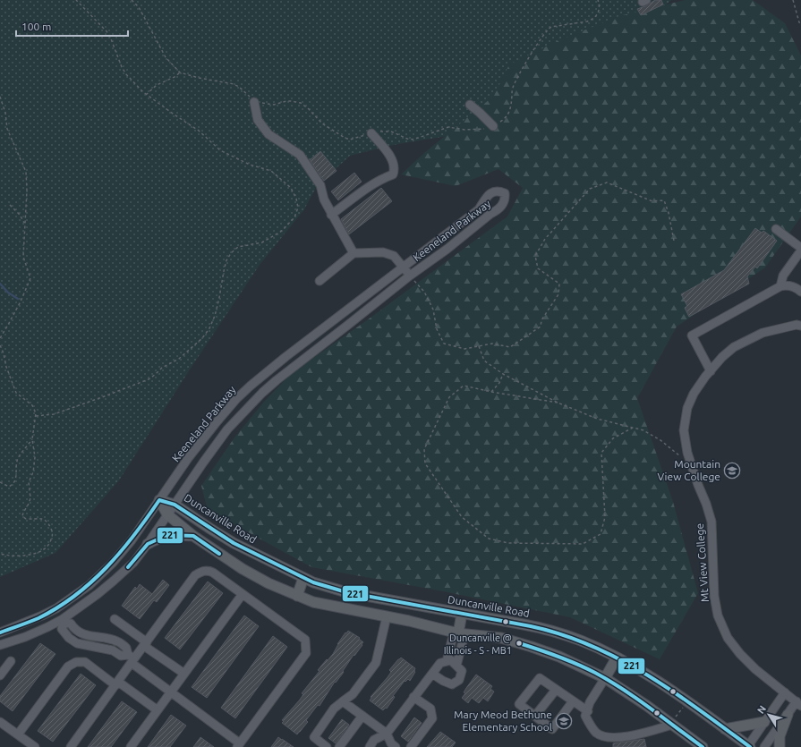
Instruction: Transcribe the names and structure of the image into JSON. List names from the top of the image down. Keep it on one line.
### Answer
{"streets":{"main road":["Duncanville Road"],"street":["Keeneland Parkway","Mt View College"]},"crossings":[["Keeneland Parkway","Duncanville Road"]],"places":{"school or university":["Mountain View College","Mary Meod Bethune Elementary School"],"other":["Duncanville @ Illinois - S - MB1"]},"lines":["transit line 221"],"scale_bar":"100 m","north":"top left"}
